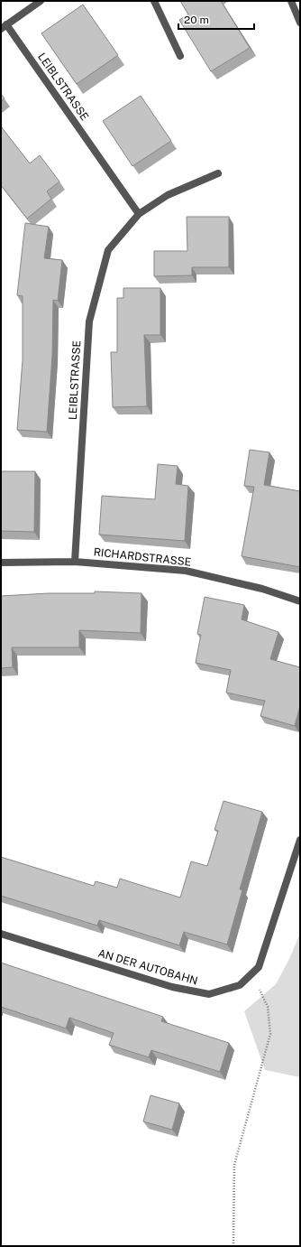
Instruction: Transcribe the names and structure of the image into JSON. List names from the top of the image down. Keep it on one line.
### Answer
{"streets":{"street":["LEIBLSTRASSE","RICHARDSTRASSE","AN DER AUTOBAHN"]},"crossings":[["LEIBLSTRASSE","RICHARDSTRASSE"]],"scale_bar":"20 m"}
